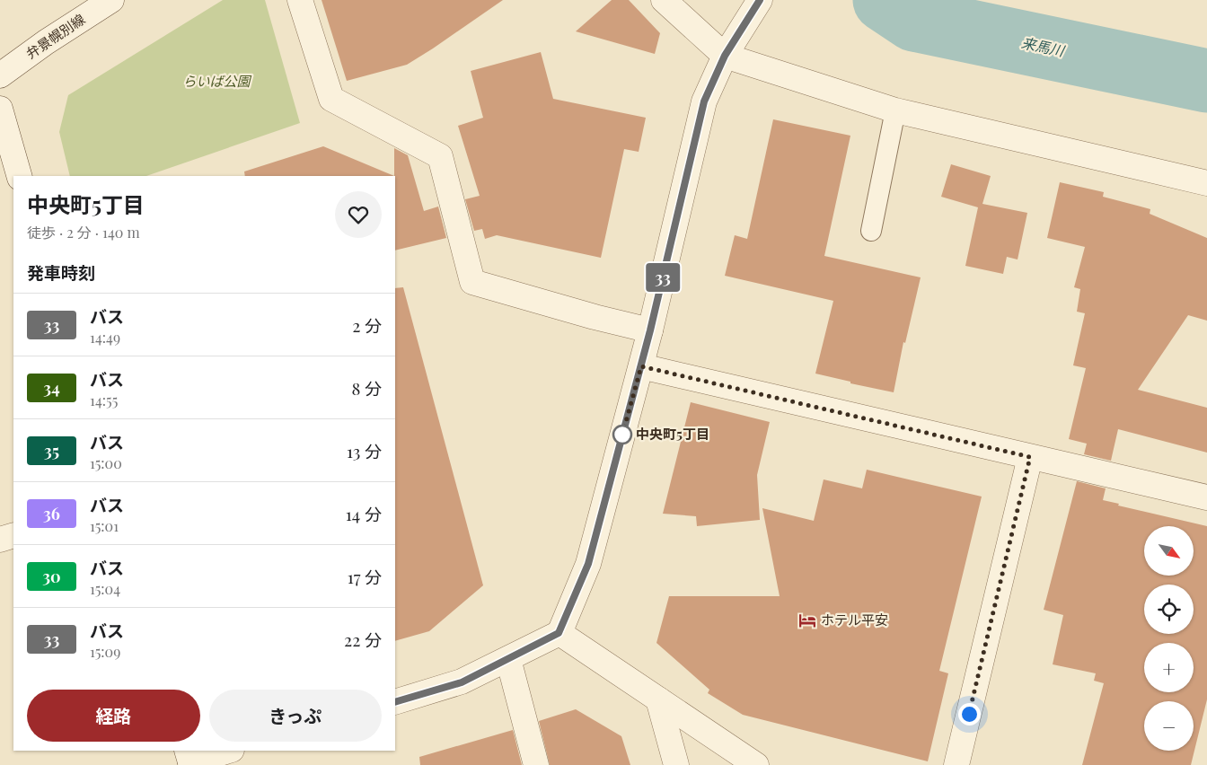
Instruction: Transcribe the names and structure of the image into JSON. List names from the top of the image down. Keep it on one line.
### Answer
{"streets":{"street":["弁景幌別線"]},"water":["来馬川"],"parks":["らいば公園"],"places":{"other":["中央町5丁目"],"hotel":["ホテル平安"]},"lines":["bus line 33"],"north":"bottom right","page":{"on_map":"33","heading":[["中央町5丁目","徒歩 · 2 分 · 140 m"],"発車時刻"],"list":[{"mark":"33","name":"バス","note":"14:49","value":"2 分"},{"mark":"34","name":"バス","note":"14:55","value":"8 分"},{"mark":"35","name":"バス","note":"15:00","value":"13 分"},{"mark":"36","name":"バス","note":"15:01","value":"14 分"},{"mark":"30","name":"バス","note":"15:04","value":"17 分"},{"mark":"33","name":"バス","note":"15:09","value":"22 分"}],"map_buttons":["+","−"],"buttons":["経路","きっぷ"]}}
